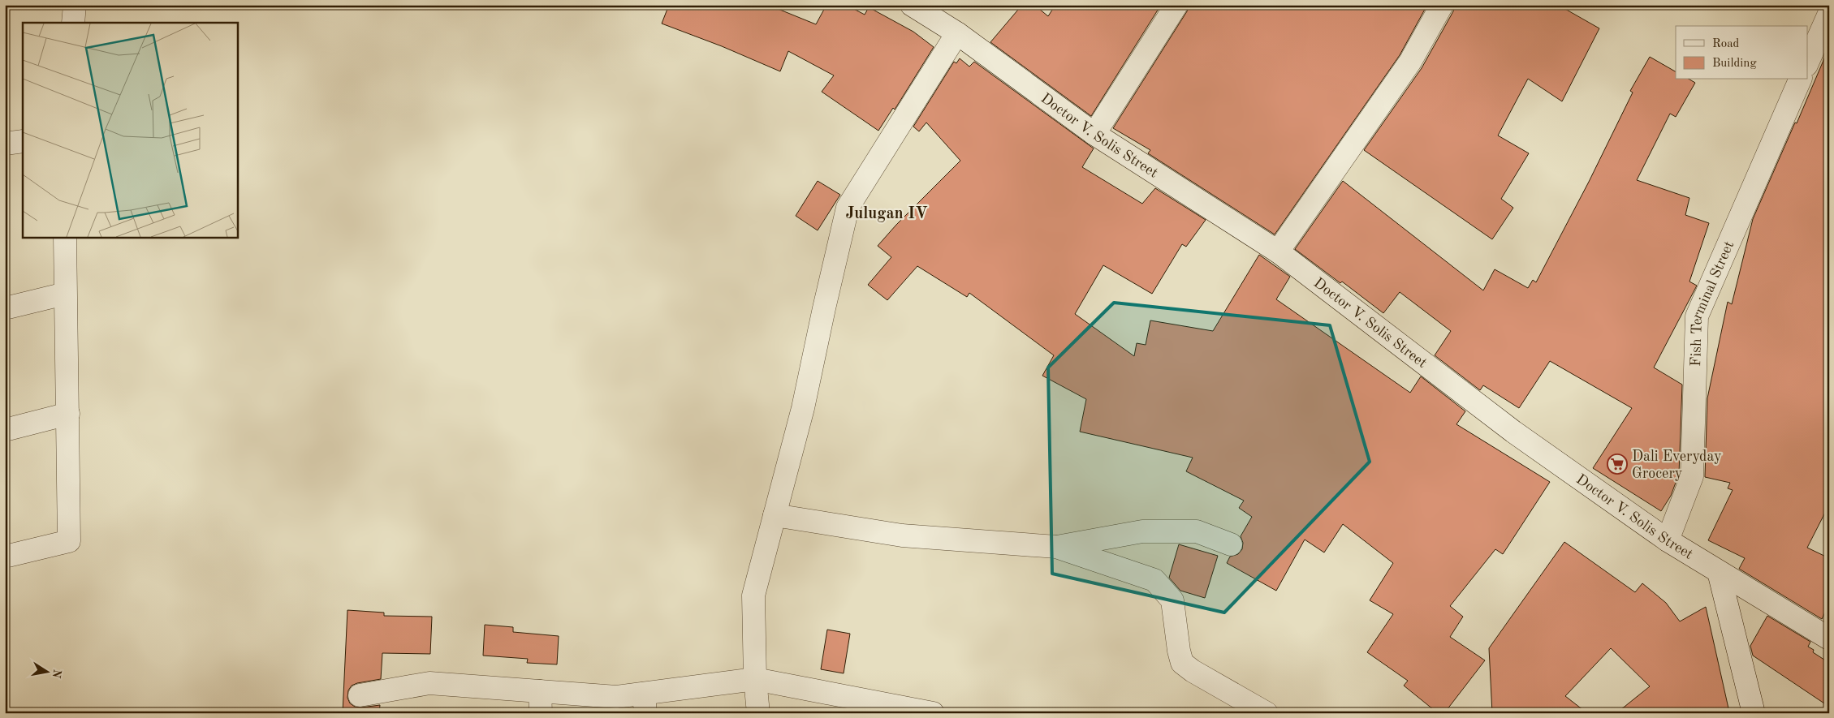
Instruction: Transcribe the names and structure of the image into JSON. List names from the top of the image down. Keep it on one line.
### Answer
{"streets":{"street":["Doctor V. Solis Street","Fish Terminal Street"]},"crossings":[["Doctor V. Solis Street","Fish Terminal Street"]],"districts":["Julugan IV"],"places":{"supermarket":["Dali Everyday Grocery"]},"legend":["Road","Building"],"north":"right"}
